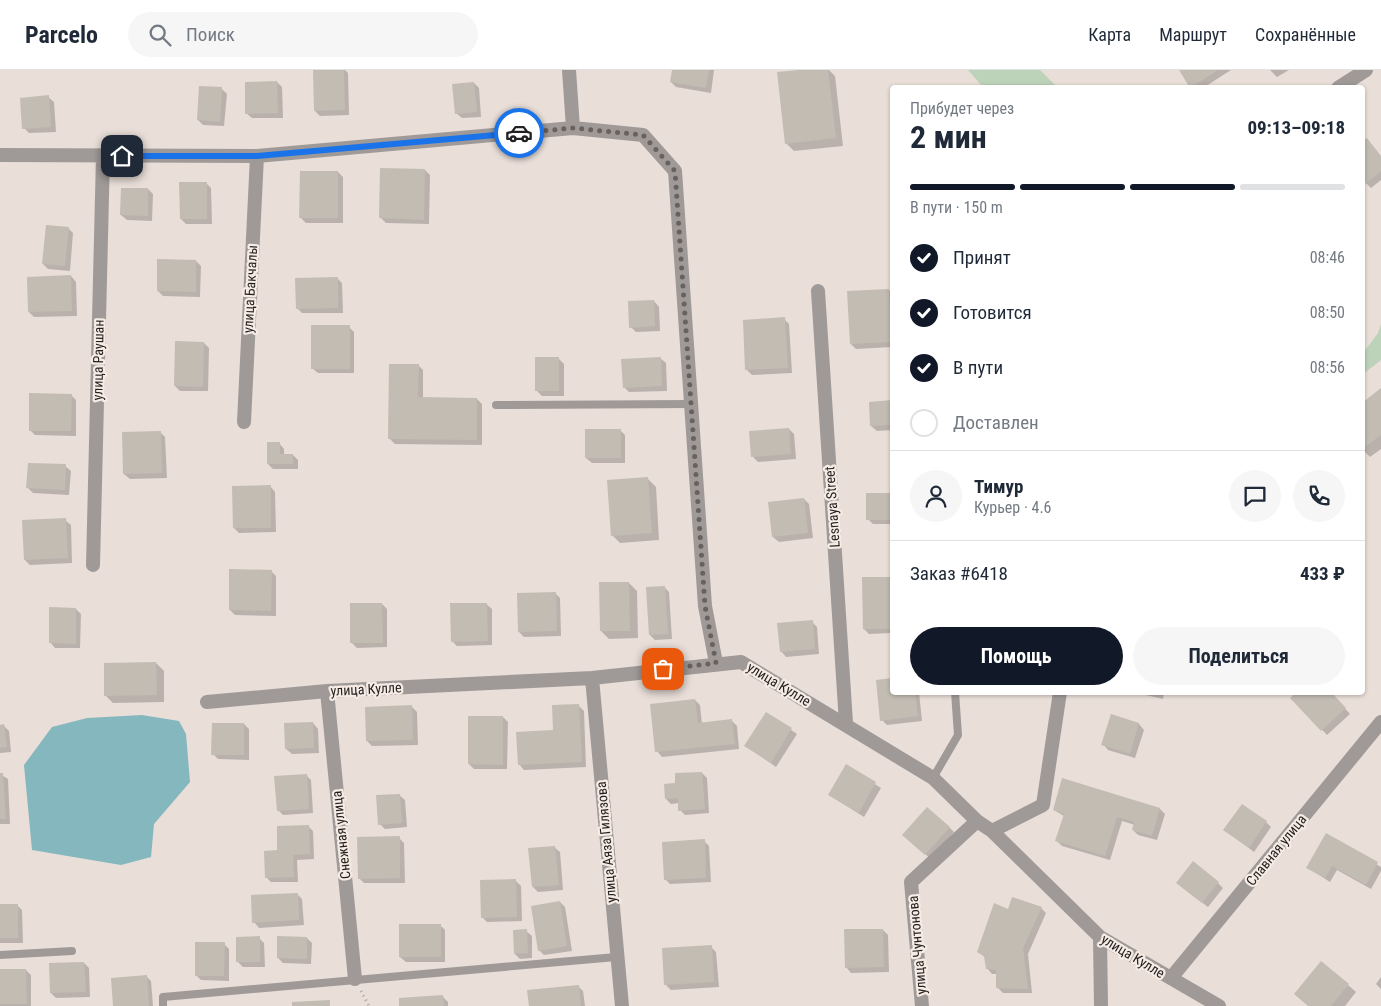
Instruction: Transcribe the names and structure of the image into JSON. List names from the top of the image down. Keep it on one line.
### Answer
{"streets":{"street":["улица Бакчалы","улица Раушан","Lesnaya Street","улица Кулле","Снежная улица","улица Аяза Гилязова","Славная улица","улица Чунтонова"]},"crossings":[["Lesnaya Street","улица Кулле"],["улица Кулле","Снежная улица"],["улица Кулле","улица Аяза Гилязова"],["улица Кулле","Славная улица"],["улица Кулле","улица Чунтонова"]],"page":{"header":"Parcelo","search":"Поиск","nav":["Карта","Маршрут","Сохранённые"],"heading":["2 мин","Прибудет через","09:13–09:18"],"panel":["Тимур","Курьер · 4.6","Заказ #6418","433 ₽"],"bar":"В пути · 150 m","list":[["Принят","08:46"],["Готовится","08:50"],["В пути","08:56"],"Доставлен"],"buttons":["Помощь","Поделиться"]}}
